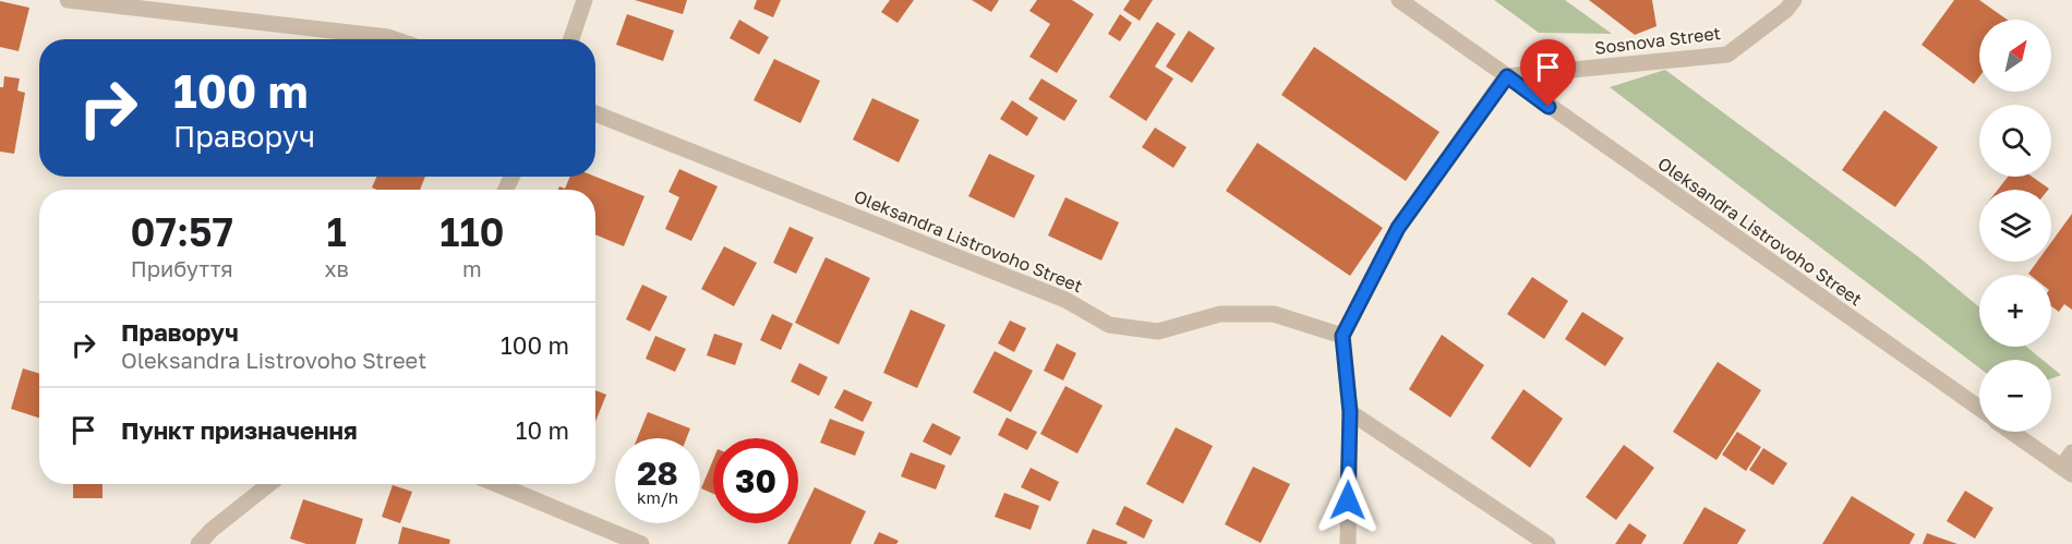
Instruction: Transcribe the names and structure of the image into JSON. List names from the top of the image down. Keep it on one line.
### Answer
{"streets":{"street":["Sosnova Street","Oleksandra Listrovoho Street"]},"crossings":[["Sosnova Street","Oleksandra Listrovoho Street"]],"north":"top right","page":{"map_buttons":["+","−"],"turn":["100 m","Праворуч"],"eta":["07:57","Прибуття","1","хв","110","m"],"list":[{"name":"Праворуч","note":"Oleksandra Listrovoho Street","value":"100 m"},{"name":"Пункт призначення","value":"10 m"}],"speed":"28 km/h","limit":"30"}}
